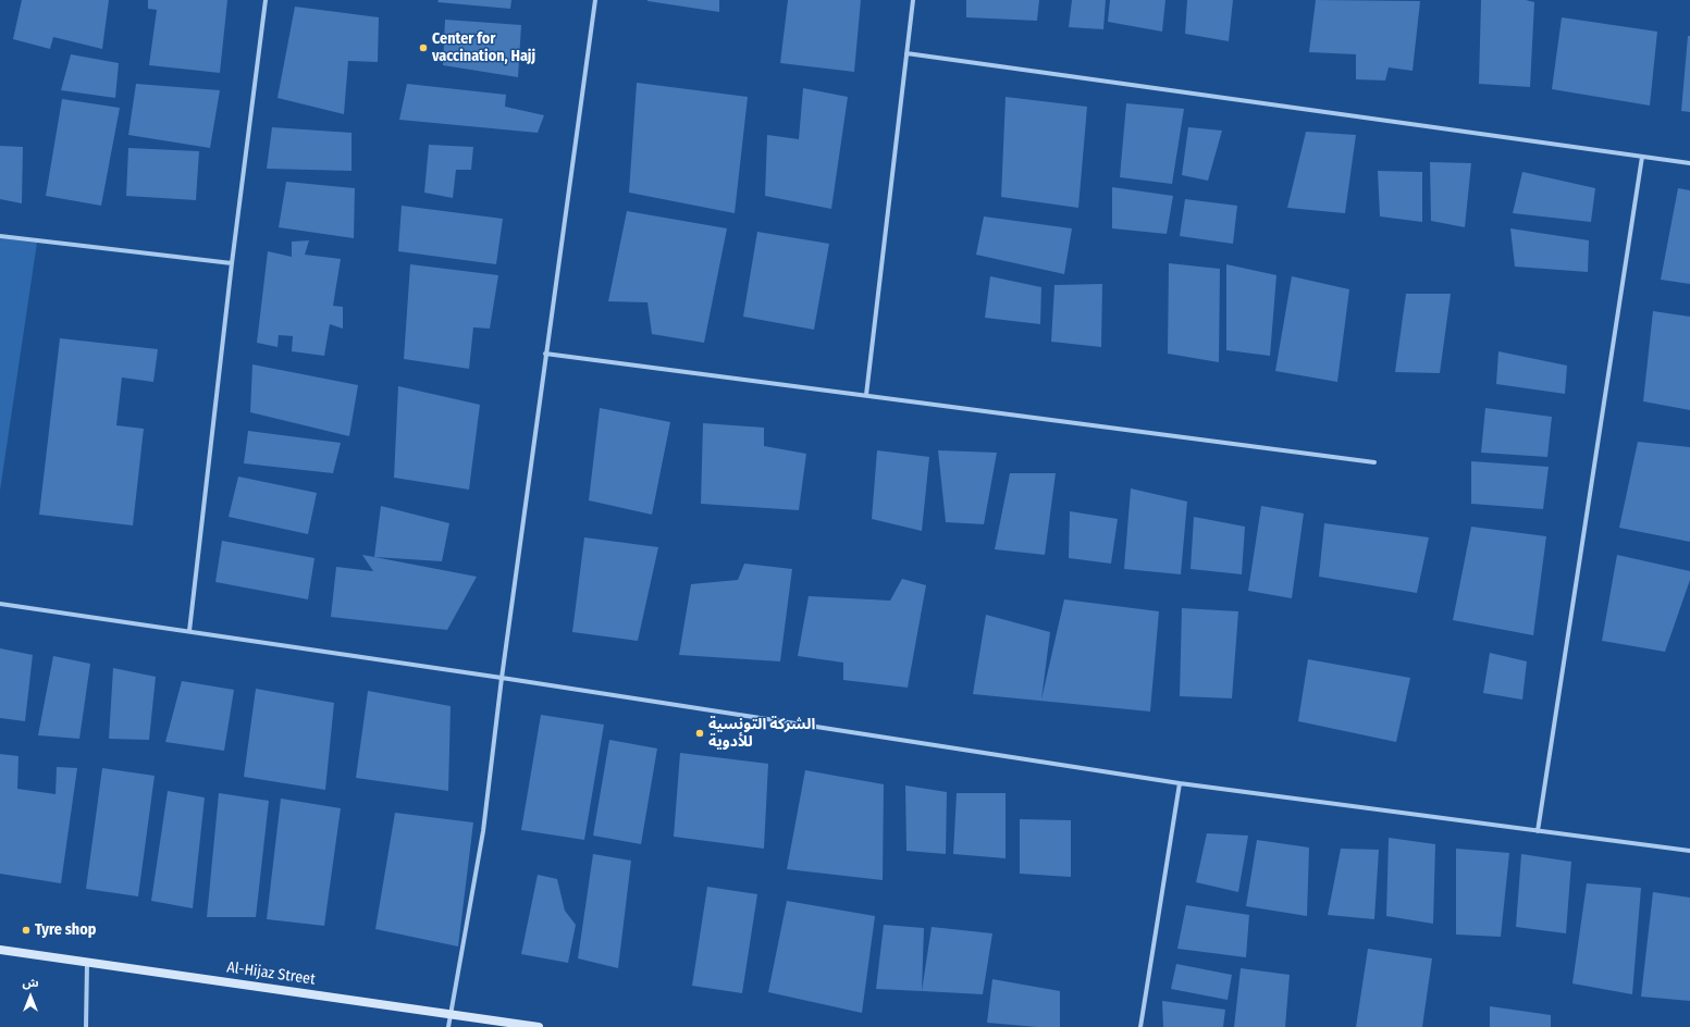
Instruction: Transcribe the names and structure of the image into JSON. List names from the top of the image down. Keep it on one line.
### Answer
{"streets":{"main road":["Al-Hijaz Street"]},"places":["Center for vaccination, Hajj","الشركة التونسية للأدوية","Tyre shop"],"north":"top"}
